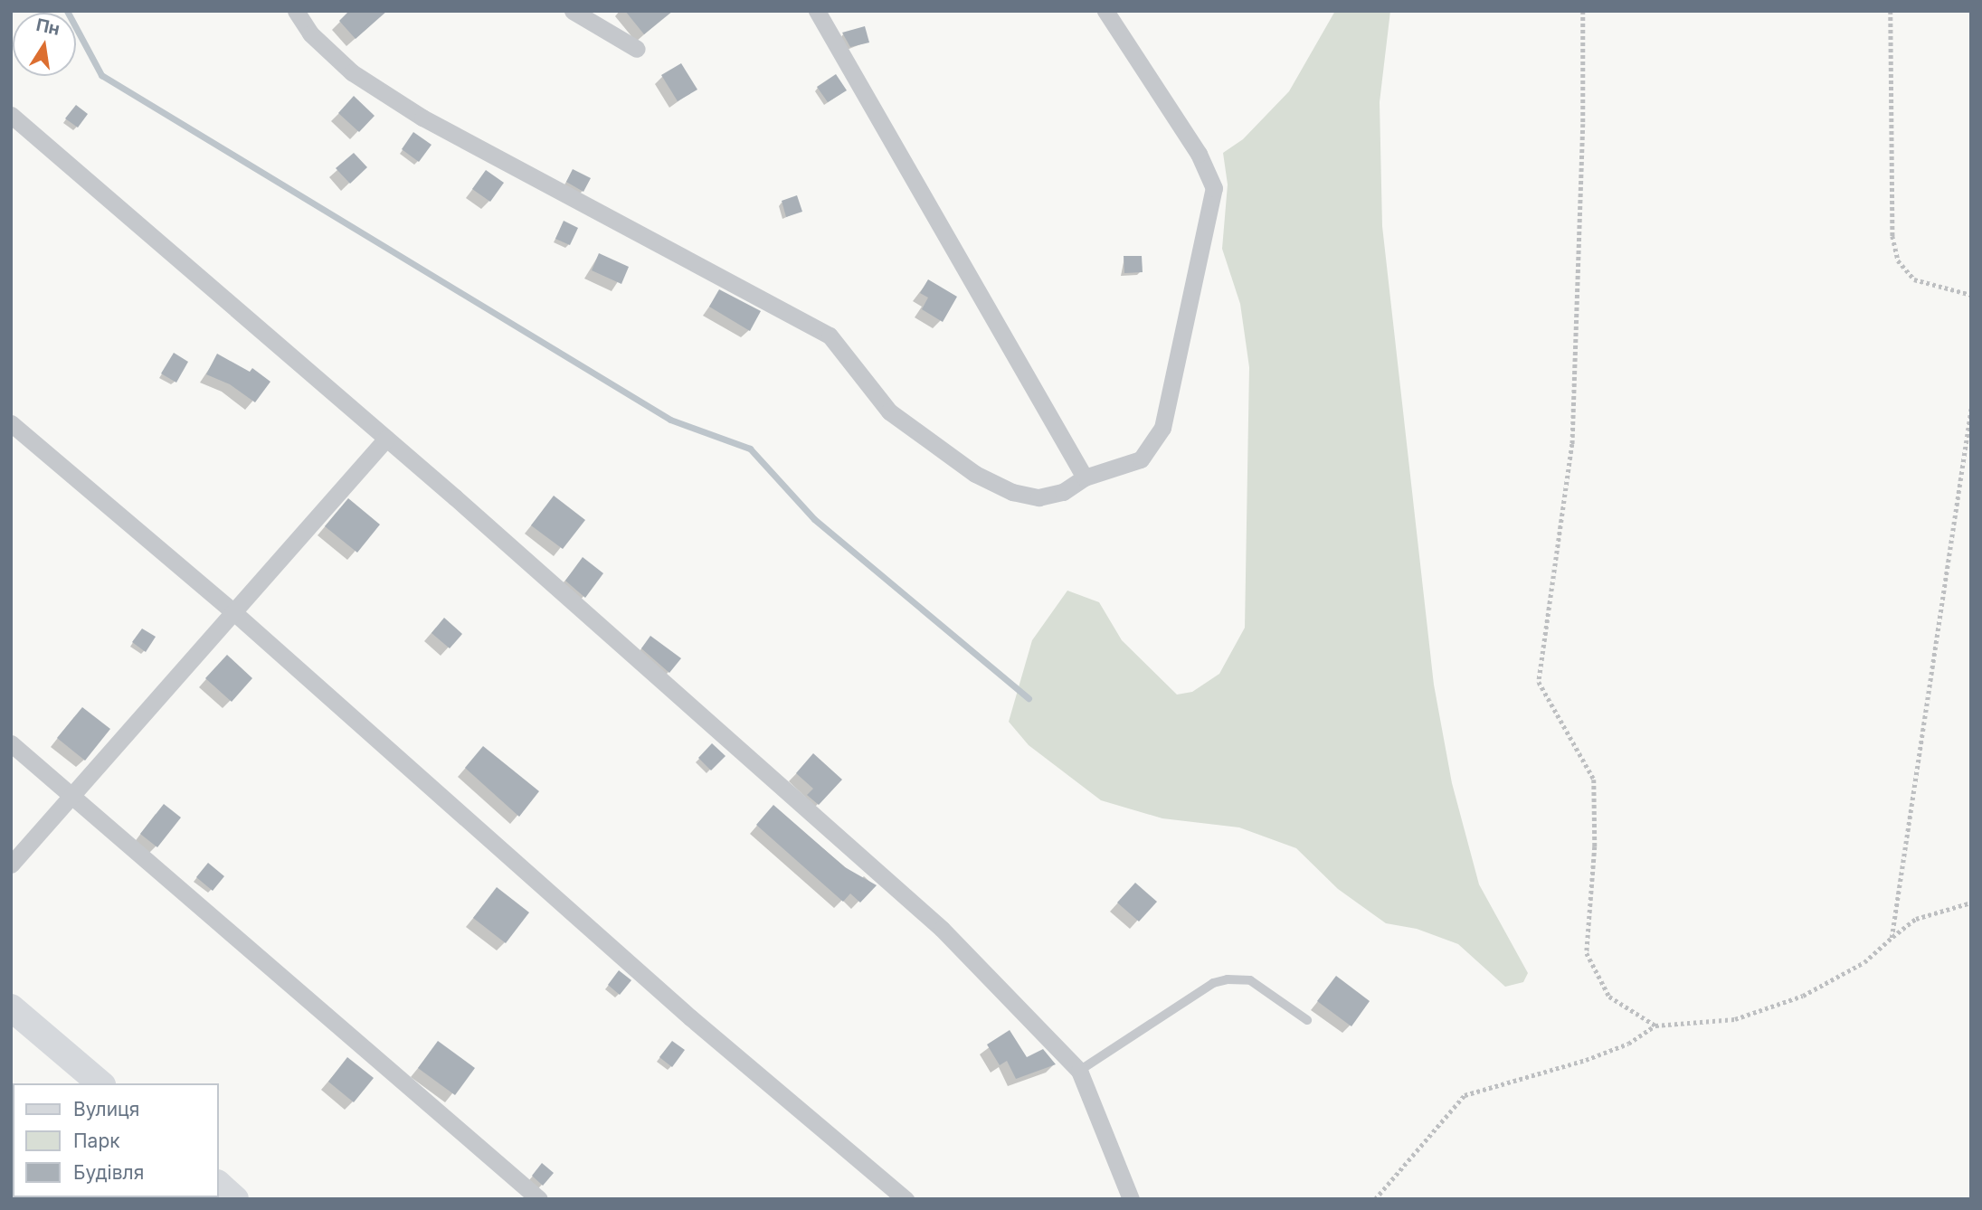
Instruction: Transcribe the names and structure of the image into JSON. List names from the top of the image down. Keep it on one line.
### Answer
{"legend":["Вулиця","Парк","Будівля"],"north":"top"}
